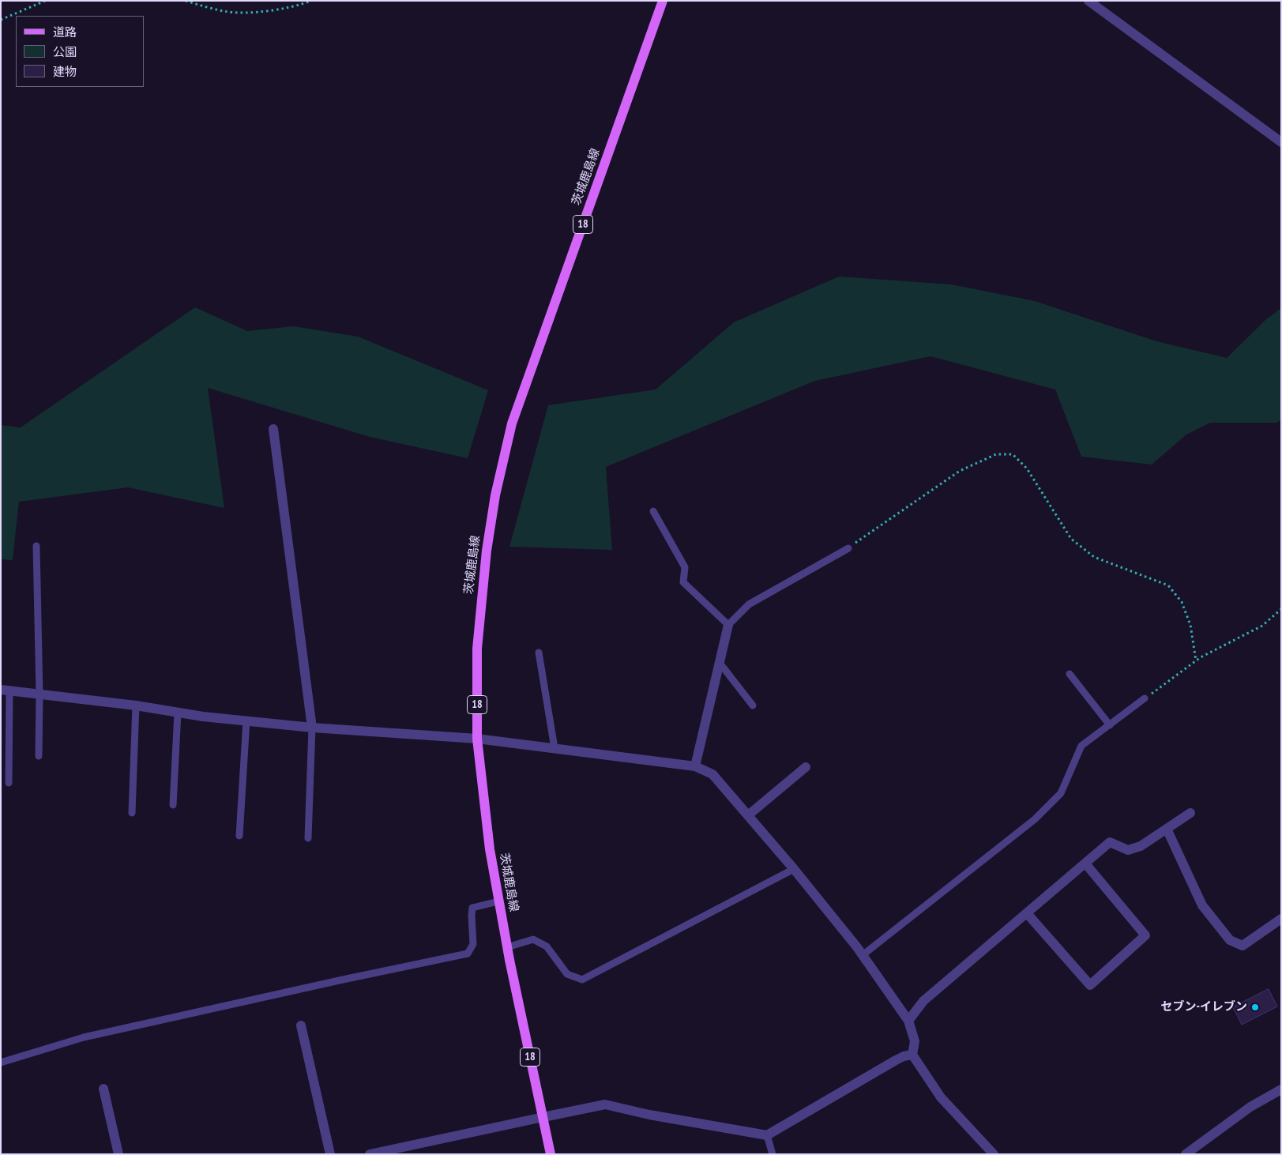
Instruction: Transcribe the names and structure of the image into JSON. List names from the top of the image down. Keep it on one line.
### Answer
{"streets":{"main road":["茨城鹿島線","18"]},"places":["セブン-イレブン"],"legend":["道路","公園","建物"]}
